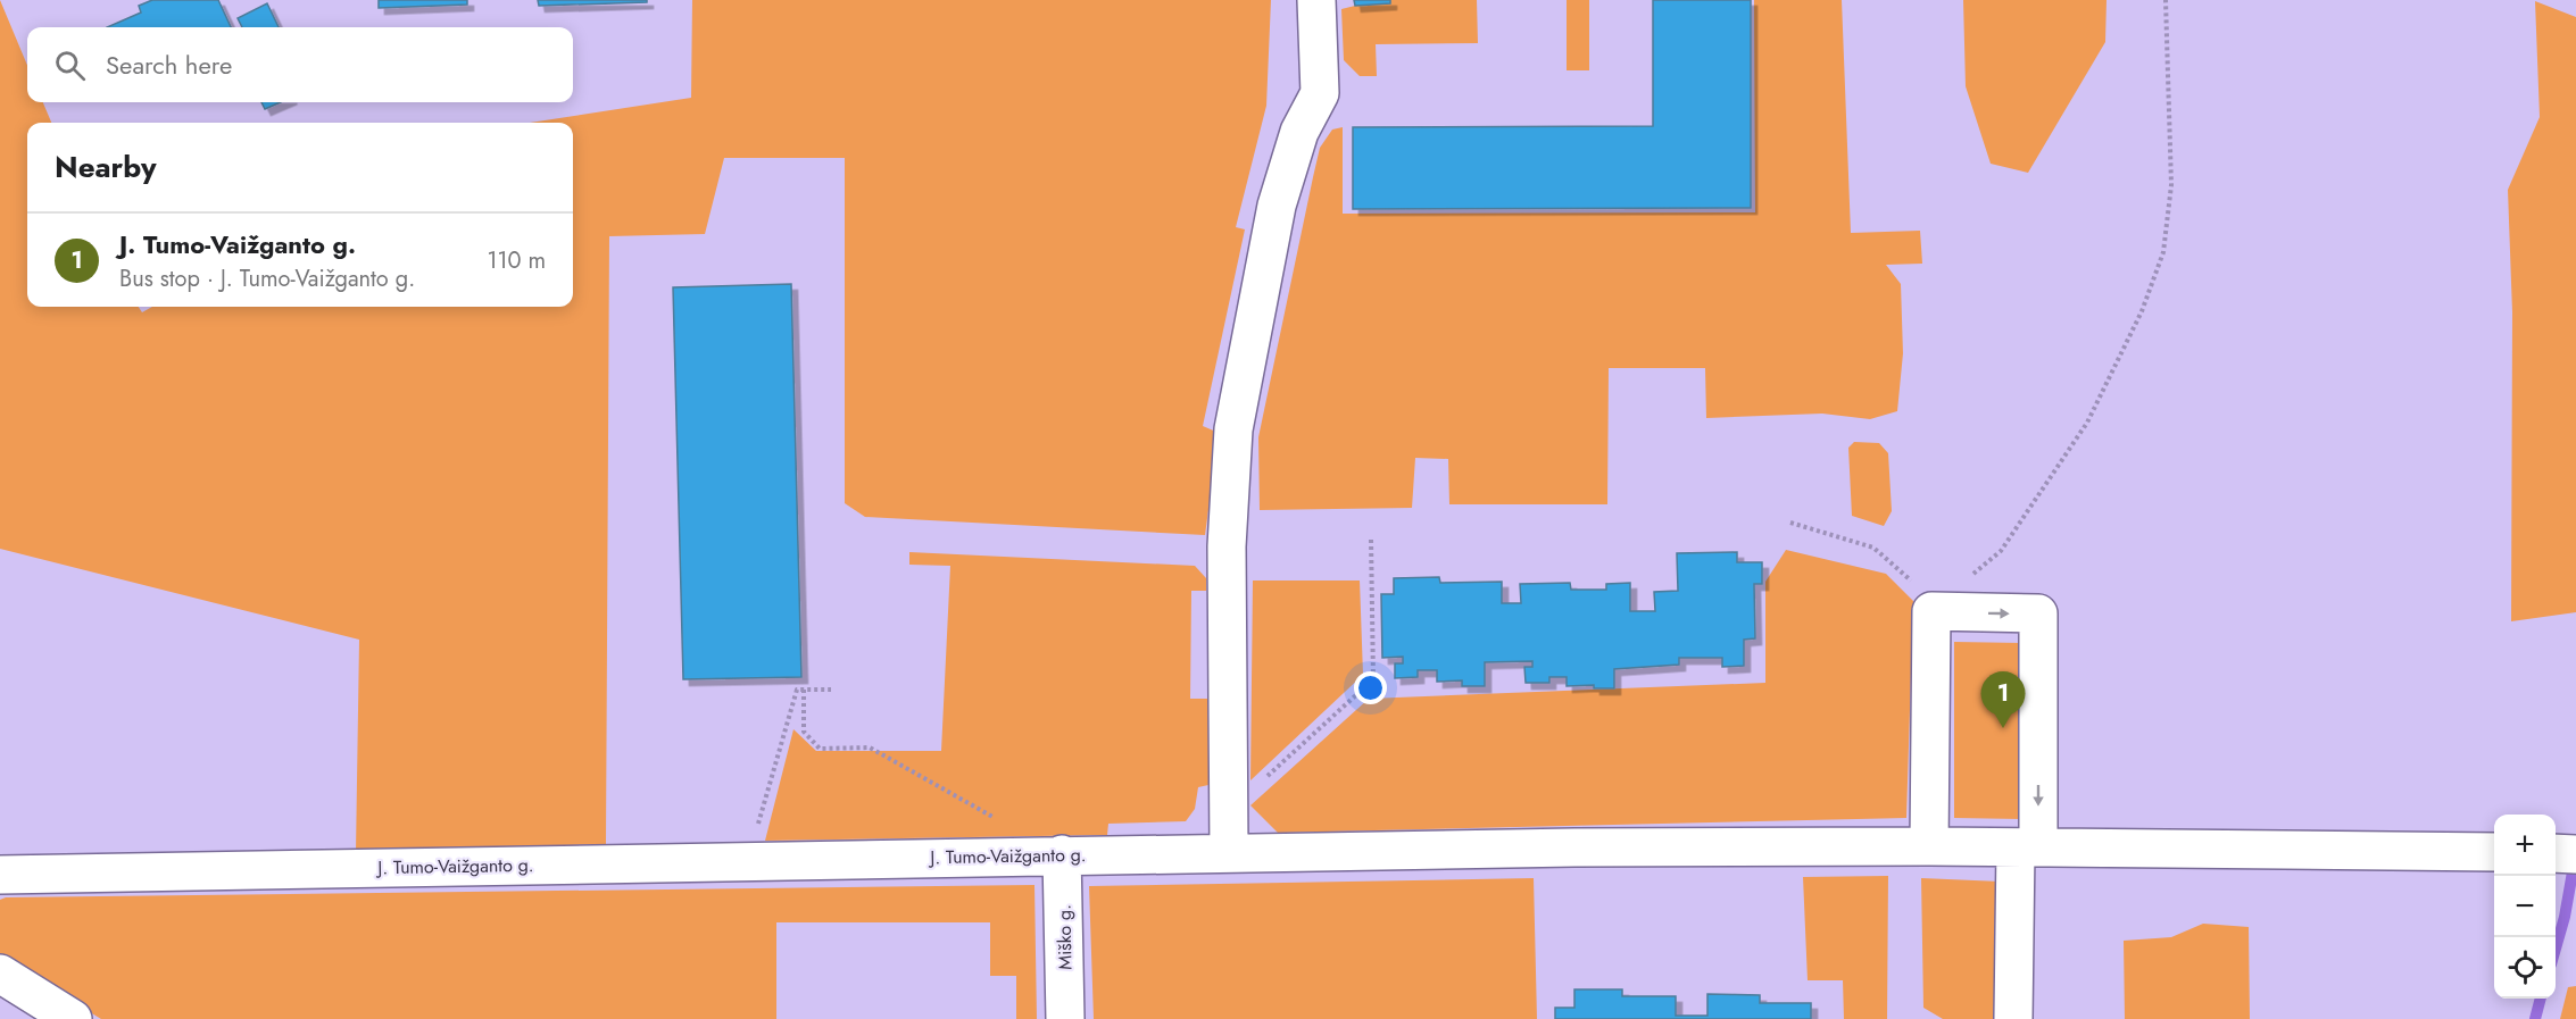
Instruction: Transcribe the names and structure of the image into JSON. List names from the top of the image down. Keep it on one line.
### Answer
{"streets":{"street":["J. Tumo-Vaižganto g.","Miško g."]},"crossings":[["J. Tumo-Vaižganto g.","Miško g."]],"page":{"search":"Search here","heading":"Nearby","list":[{"mark":"1","name":"J. Tumo-Vaižganto g.","note":"Bus stop · J. Tumo-Vaižganto g.","value":"110 m"}],"pins":"1","map_buttons":["+","−"]}}
